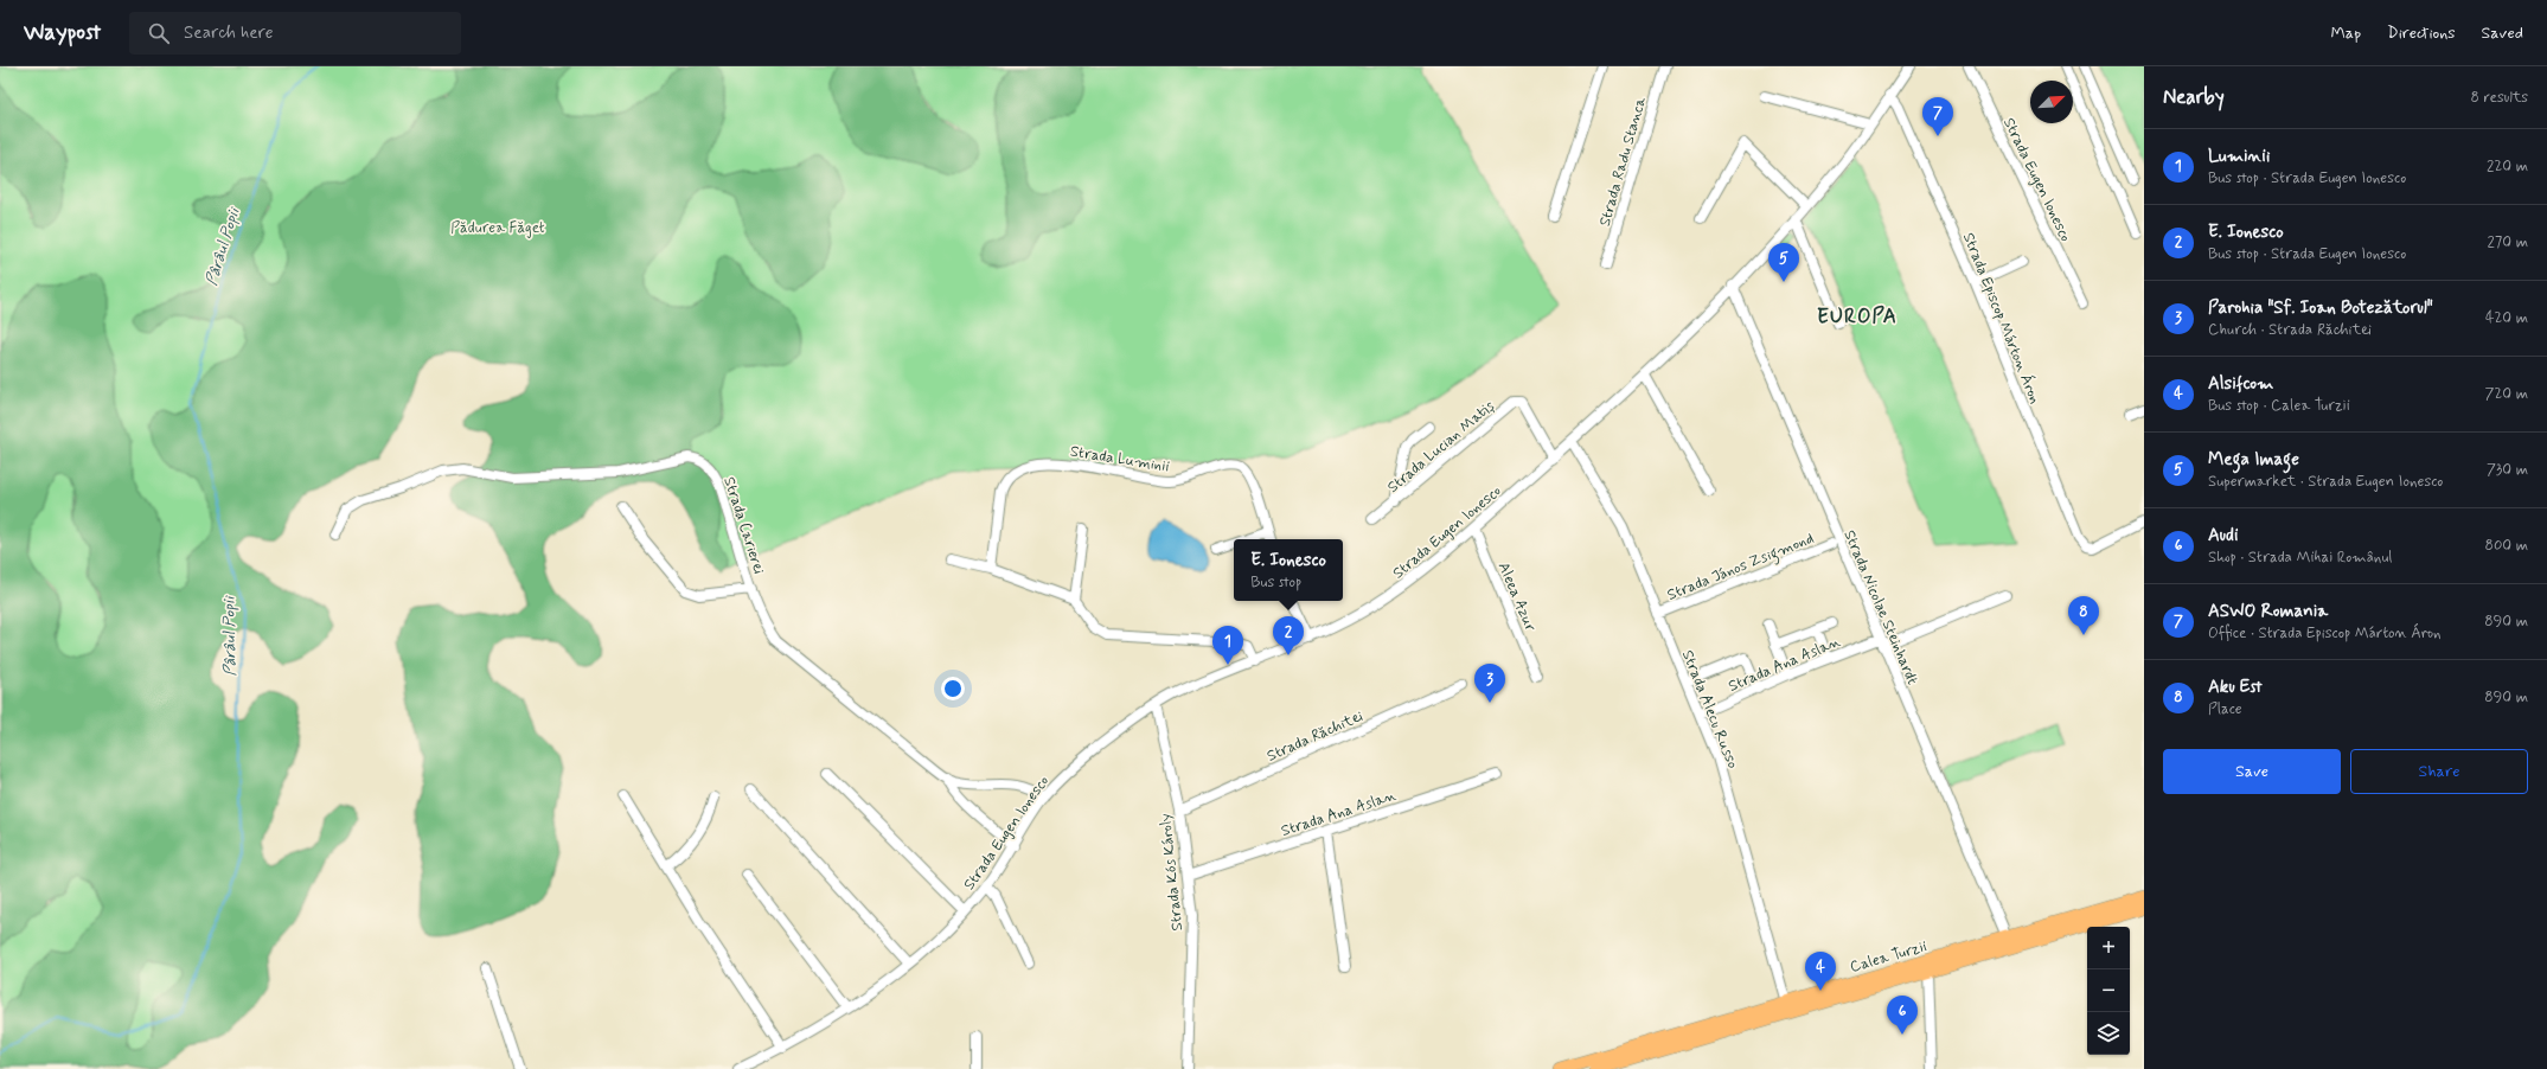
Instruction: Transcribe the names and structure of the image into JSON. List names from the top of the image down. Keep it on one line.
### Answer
{"streets":{"main road":["Calea Turzii"],"street":["Strada Radu Stanca","Strada Eugen Ionesco","Strada Episcop Márton Áron","Strada Lucian Matiș","Strada Luminii","Strada Carierei","Strada János Zsigmond","Aleea Azur","Strada Nicolae Steinhardt","Strada Ana Aslan","Strada Alecu Russo","Strada Răchitei","Strada Kós Károly"]},"crossings":[["Strada Eugen Ionesco","Strada Episcop Márton Áron"],["Strada Eugen Ionesco","Strada Lucian Matiș"],["Strada Eugen Ionesco","Strada Carierei"],["Strada Eugen Ionesco","Aleea Azur"],["Strada Eugen Ionesco","Strada Nicolae Steinhardt"],["Strada Eugen Ionesco","Strada Alecu Russo"],["Strada Eugen Ionesco","Strada Kós Károly"],["Strada János Zsigmond","Strada Alecu Russo"],["Strada Nicolae Steinhardt","Strada Ana Aslan"],["Strada Nicolae Steinhardt","Calea Turzii"],["Strada Ana Aslan","Strada Alecu Russo"],["Strada Ana Aslan","Strada Kós Károly"],["Strada Alecu Russo","Calea Turzii"],["Strada Răchitei","Strada Kós Károly"]],"districts":["EUROPA"],"water":["Pârâul Popii"],"parks":["Pădurea Făget"],"north":"top right","page":{"header":"Waypost","search":"Search here","nav":["Map","Directions","Saved"],"heading":["Nearby","8 results"],"pins":["7","5","8","2","1","3","4","6"],"list":[{"mark":"1","name":"Luminii","note":"Bus stop · Strada Eugen Ionesco","value":"220 m"},{"mark":"2","name":"E. Ionesco","note":"Bus stop · Strada Eugen Ionesco","value":"270 m"},{"mark":"3","name":"Parohia \"Sf. Ioan Botezătorul\"","note":"Church · Strada Răchitei","value":"420 m"},{"mark":"4","name":"Alsifcom","note":"Bus stop · Calea Turzii","value":"720 m"},{"mark":"5","name":"Mega Image","note":"Supermarket · Strada Eugen Ionesco","value":"730 m"},{"mark":"6","name":"Audi","note":"Shop · Strada Mihai Românul","value":"800 m"},{"mark":"7","name":"ASWO Romania","note":"Office · Strada Episcop Márton Áron","value":"890 m"},{"mark":"8","name":"Aku Est","note":"Place","value":"890 m"}],"popup":["E. Ionesco","Bus stop"],"buttons":["Save","Share"],"map_buttons":["+","−"]}}
